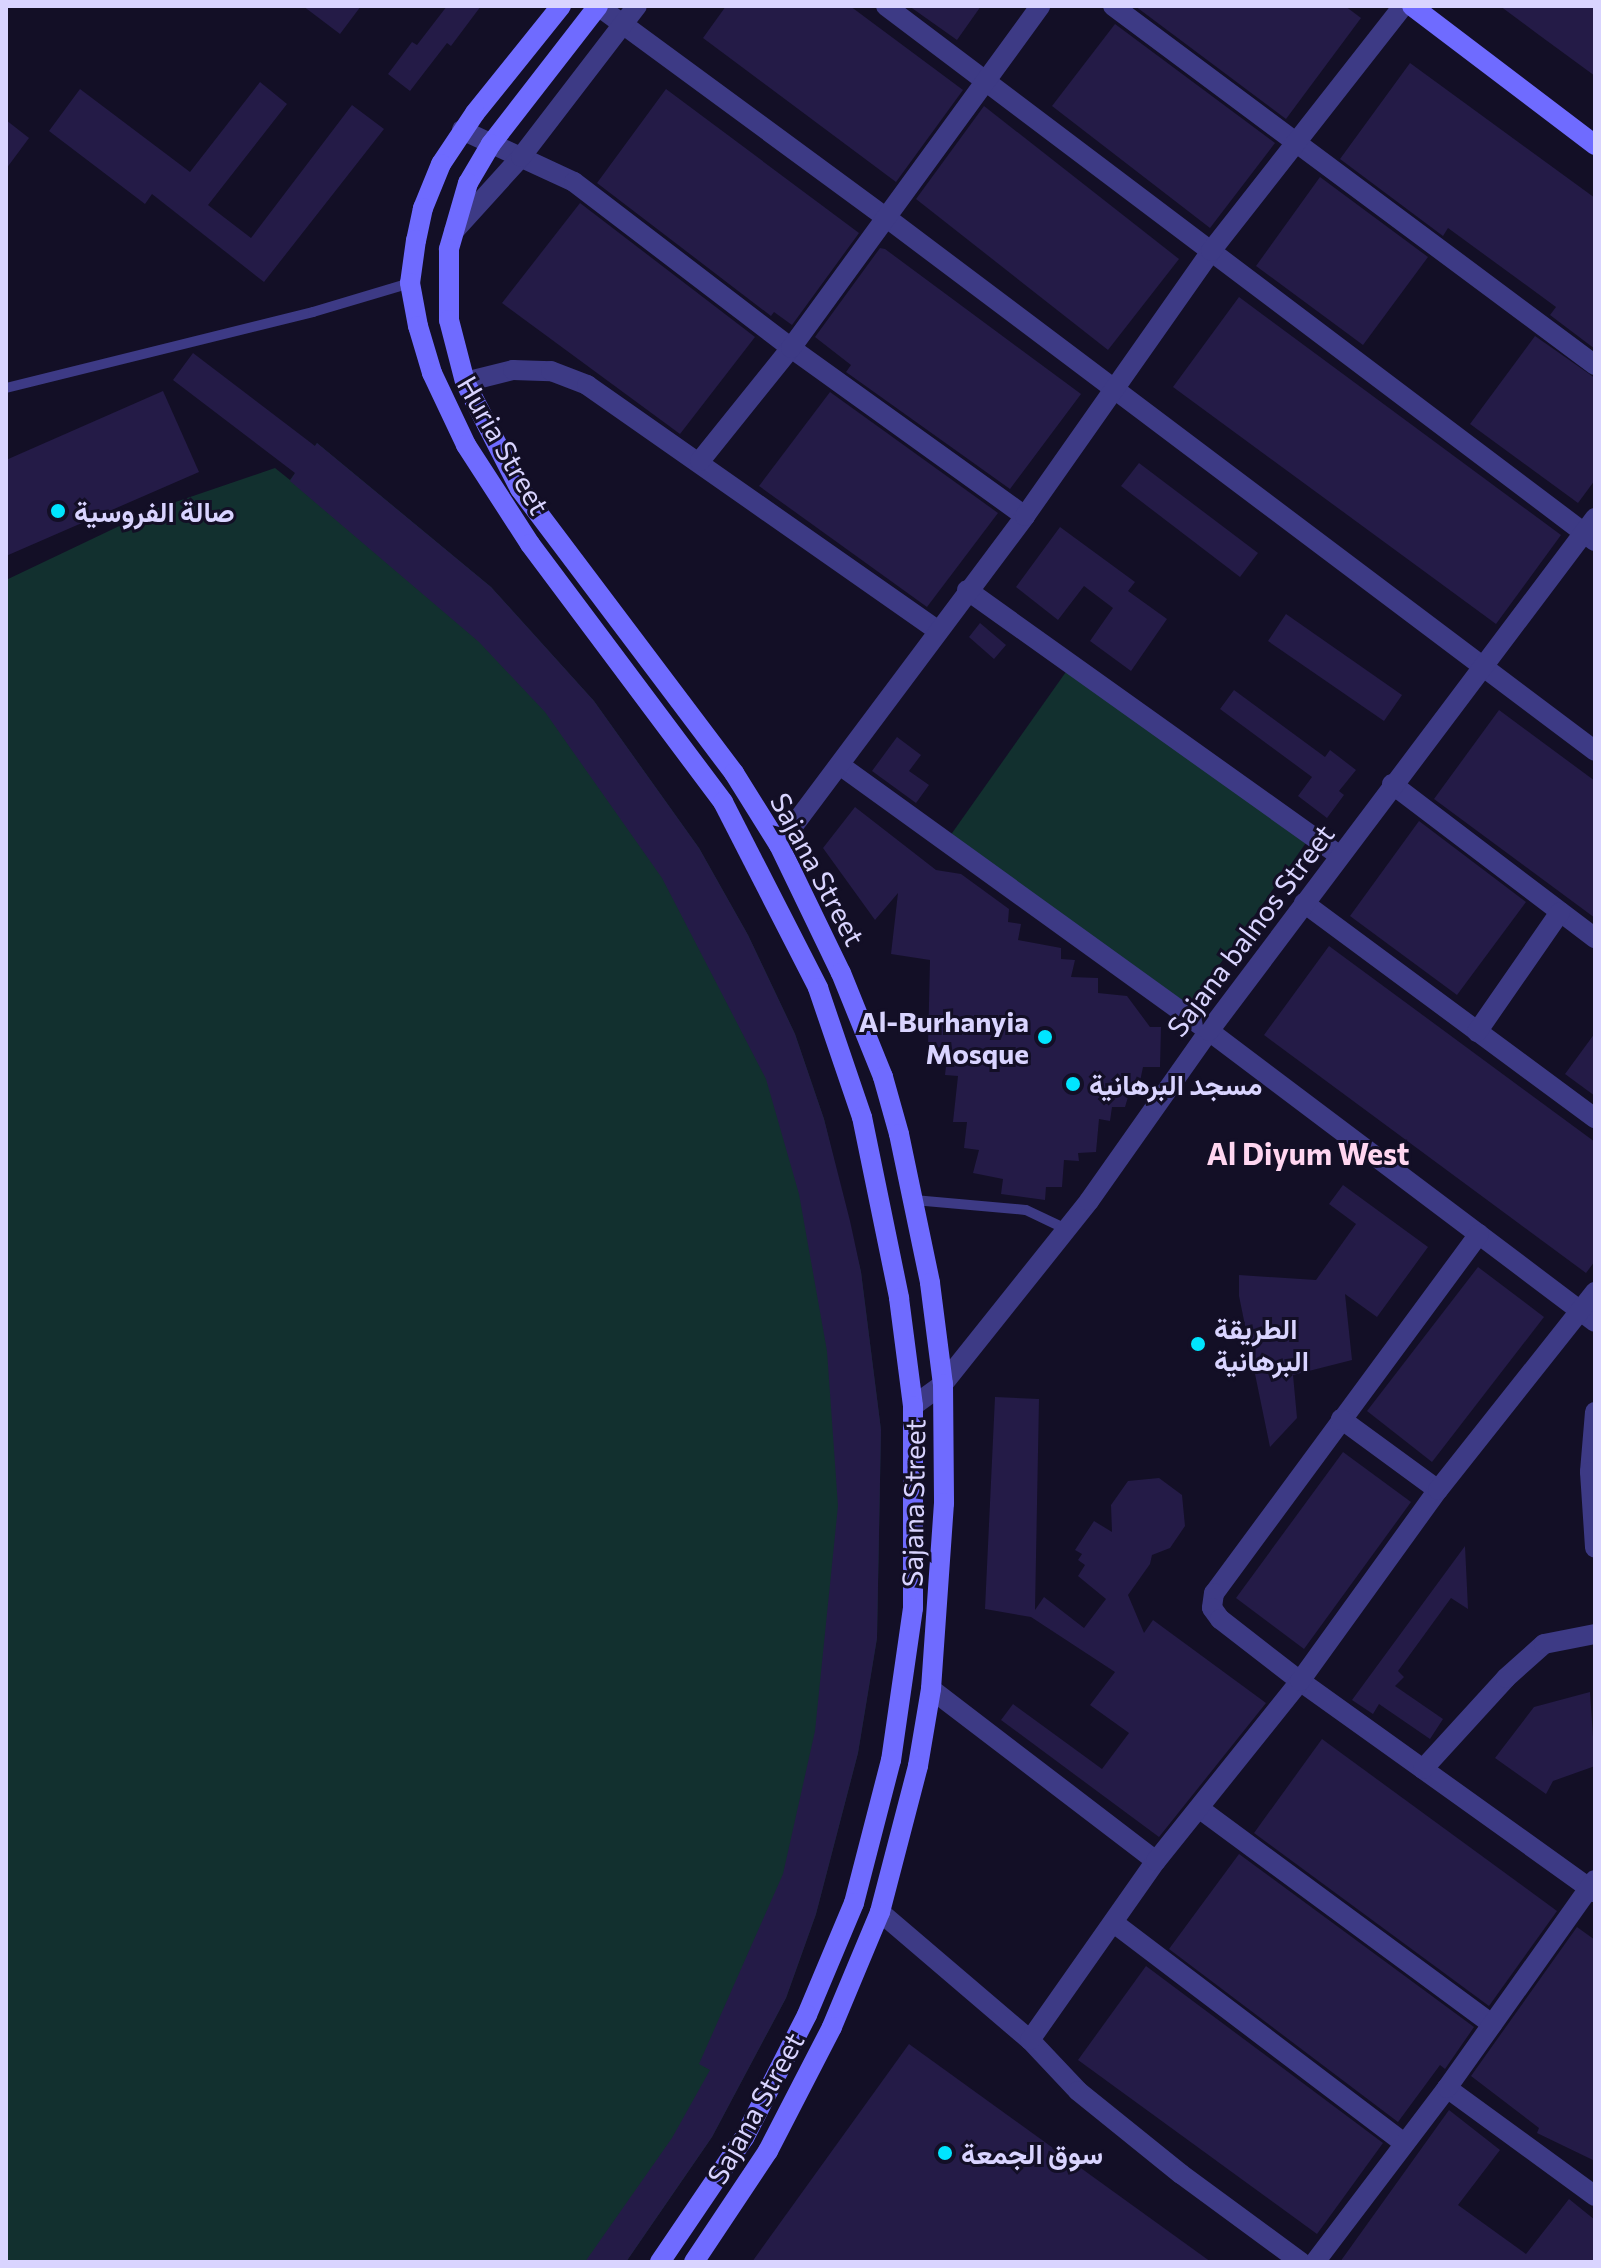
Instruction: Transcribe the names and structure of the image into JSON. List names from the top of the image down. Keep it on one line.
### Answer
{"streets":{"main road":["Huria Street","Sajana Street"],"street":["Sajana balnos Street"]},"crossings":[["Huria Street","Sajana Street"],["Sajana Street","Sajana balnos Street"]],"districts":["Al Diyum West"],"places":["صالة الفروسية","Al-Burhanyia Mosque","مسجد البرهانية","الطريقة البرهانية","سوق الجمعة"]}
